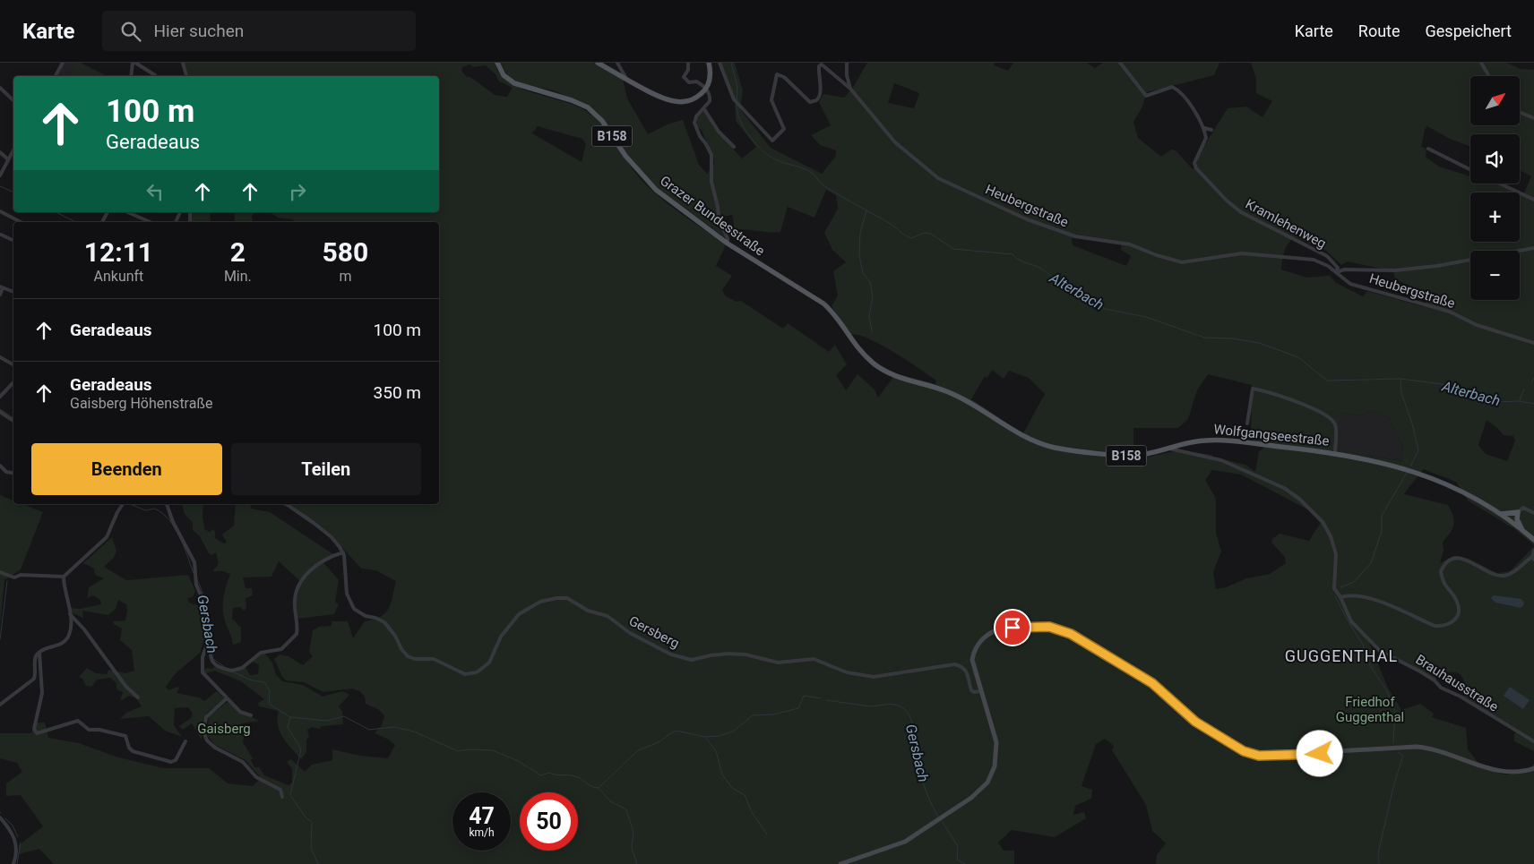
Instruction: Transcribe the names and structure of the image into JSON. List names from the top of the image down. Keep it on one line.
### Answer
{"streets":{"main road":["B158","Grazer Bundesstraße","Wolfgangseestraße"],"street":["Heubergstraße","Kramlehenweg","Gersberg","Brauhausstraße"]},"crossings":[["Heubergstraße","Kramlehenweg"],["Grazer Bundesstraße","Wolfgangseestraße"],["Wolfgangseestraße","Brauhausstraße"]],"districts":["GUGGENTHAL"],"water":["Alterbach","Gersbach"],"parks":["Friedhof Guggenthal","Gaisberg"],"north":"top right","page":{"header":"Karte","search":"Hier suchen","nav":["Karte","Route","Gespeichert"],"map_buttons":["+","−"],"turn":["100 m","Geradeaus"],"eta":["12:11","Ankunft","2","Min.","580","m"],"list":[{"name":"Geradeaus","value":"100 m"},{"name":"Geradeaus","note":"Gaisberg Höhenstraße","value":"350 m"}],"buttons":["Beenden","Teilen"],"speed":"47 km/h","limit":"50"}}
